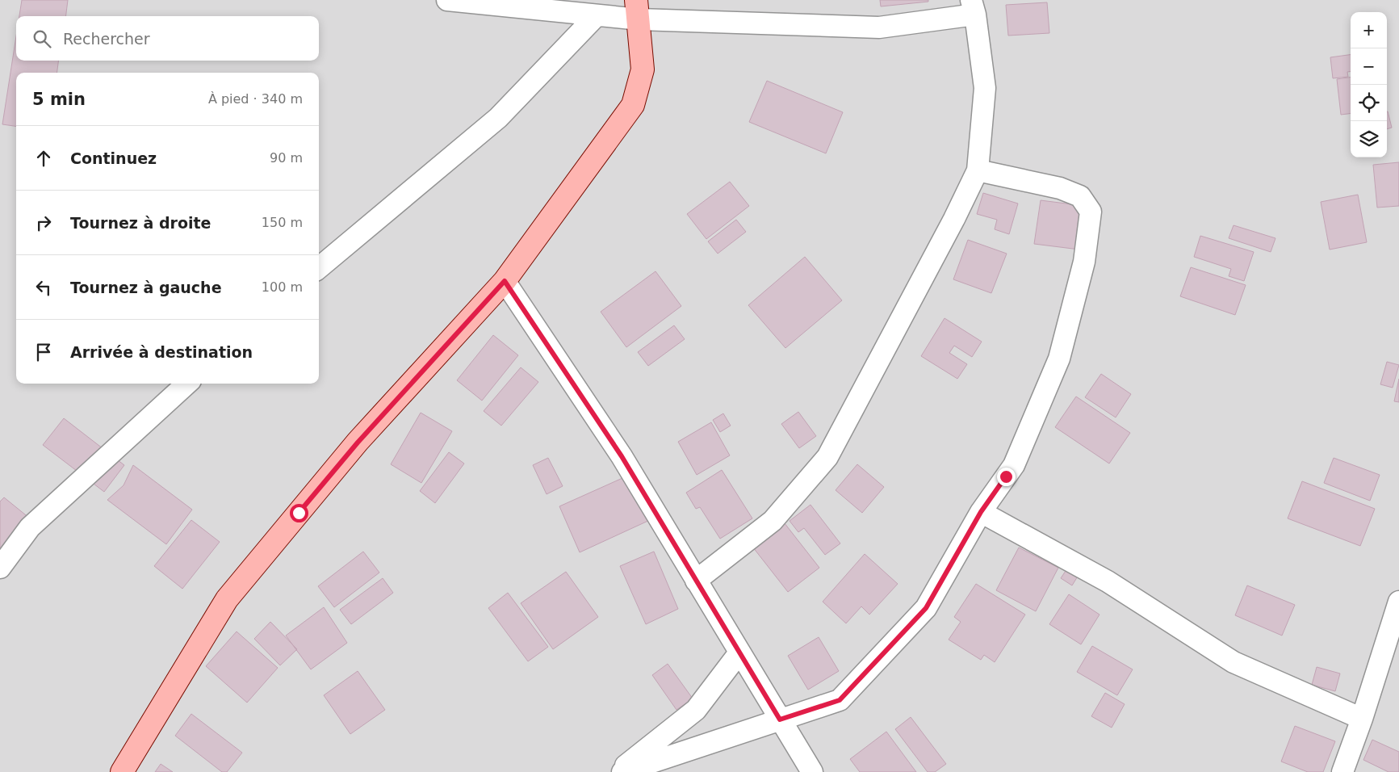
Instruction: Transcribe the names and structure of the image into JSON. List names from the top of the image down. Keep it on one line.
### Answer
{"page":{"map_buttons":["+","−"],"search":"Rechercher","heading":["5 min","À pied · 340 m"],"list":[["Continuez","90 m"],["Tournez à droite","150 m"],["Tournez à gauche","100 m"],"Arrivée à destination"]}}
